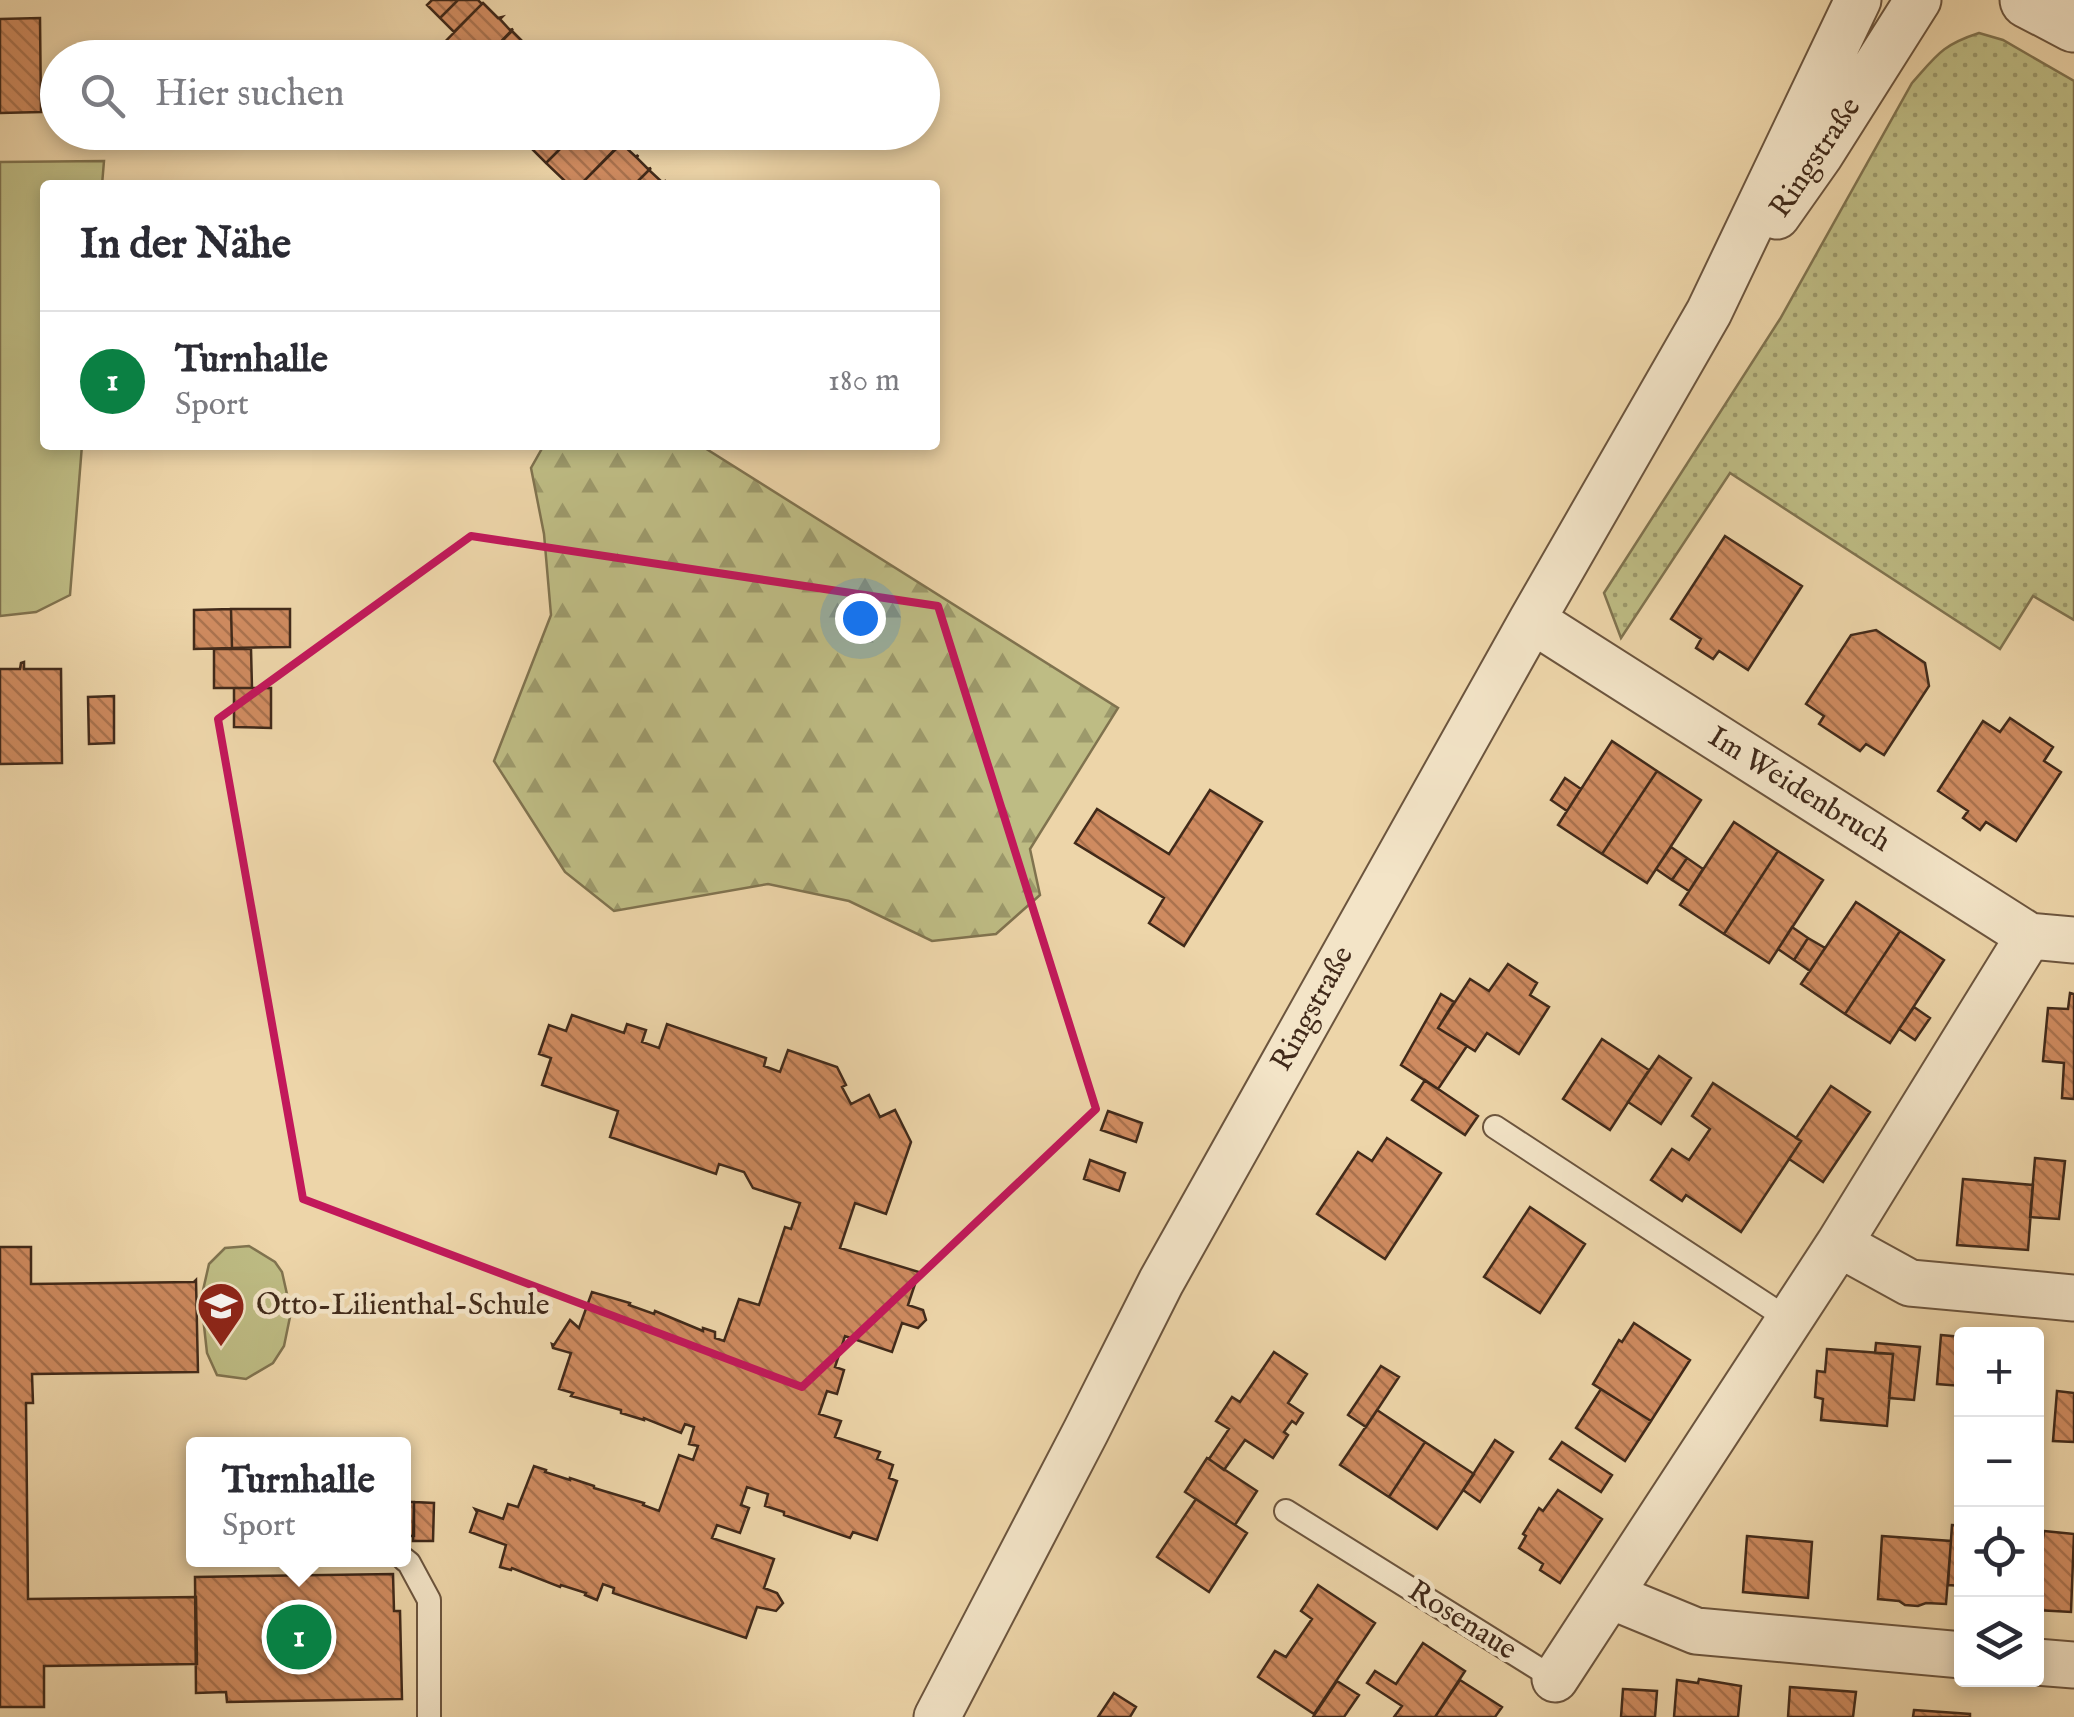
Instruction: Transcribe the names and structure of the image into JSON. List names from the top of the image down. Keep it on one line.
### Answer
{"streets":{"street":["Ringstraße","Im Weidenbruch","Rosenaue"]},"crossings":[["Ringstraße","Im Weidenbruch"],["Im Weidenbruch","Rosenaue"]],"places":{"school or university":["Otto-Lilienthal-Schule"]},"page":{"search":"Hier suchen","heading":"In der Nähe","list":[{"mark":"1","name":"Turnhalle","note":"Sport","value":"180 m"}],"map_buttons":["+","−"],"popup":["Turnhalle","Sport"],"pins":"1"}}
